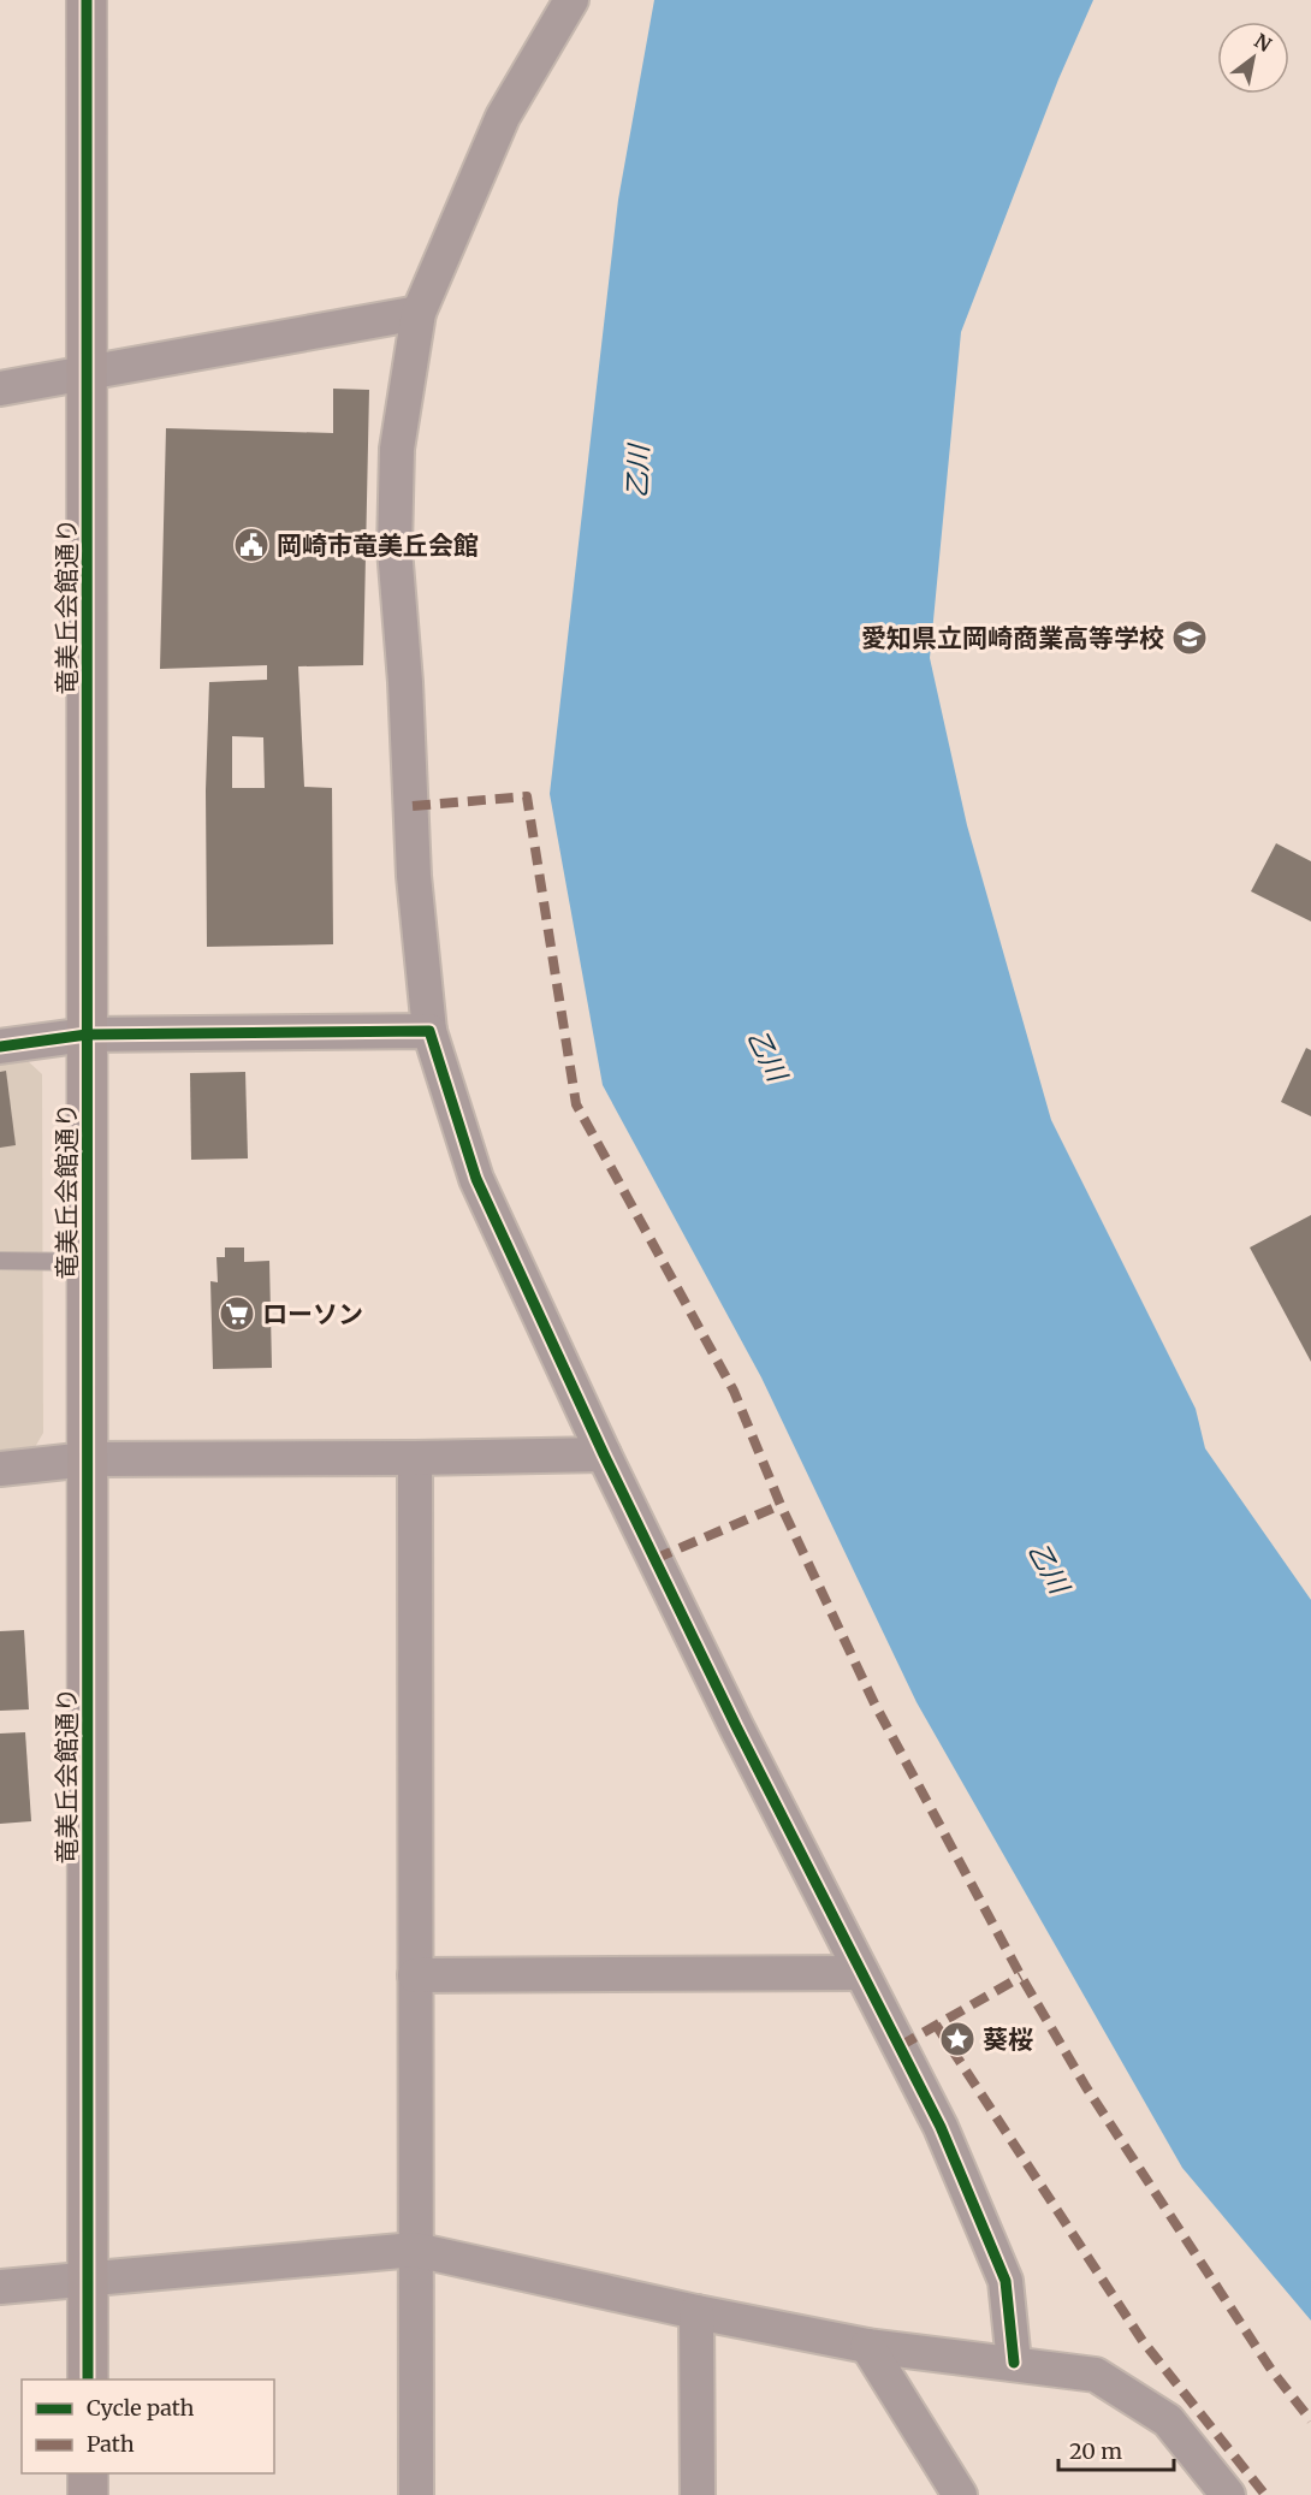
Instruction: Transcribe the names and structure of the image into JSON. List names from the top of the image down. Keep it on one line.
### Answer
{"streets":{"street":["竜美丘会館通り"]},"water":["乙川"],"places":{"public building":["岡崎市竜美丘会館"],"school or university":["愛知県立岡崎商業高等学校"],"supermarket":["ローソン"],"place":["葵桜"]},"legend":["Cycle path","Path"],"scale_bar":"20 m","north":"top right"}
